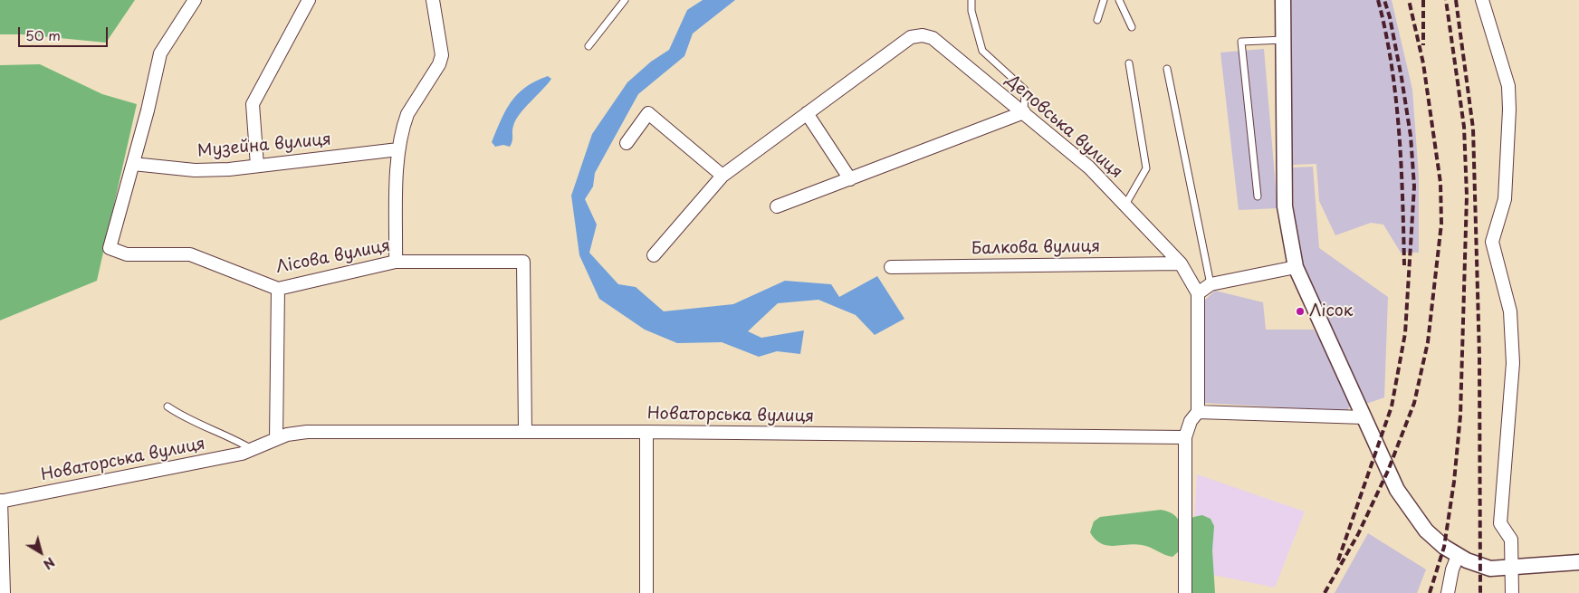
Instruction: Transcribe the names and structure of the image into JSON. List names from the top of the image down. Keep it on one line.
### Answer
{"streets":{"street":["Деповська вулиця","Музейна вулиця","Балкова вулиця","Лісова вулиця","Новаторська вулиця"]},"crossings":[["Деповська вулиця","Балкова вулиця"],["Деповська вулиця","Новаторська вулиця"],["Музейна вулиця","Лісова вулиця"],["Лісова вулиця","Новаторська вулиця"]],"places":["Лісок"],"scale_bar":"50 m","north":"bottom right"}
